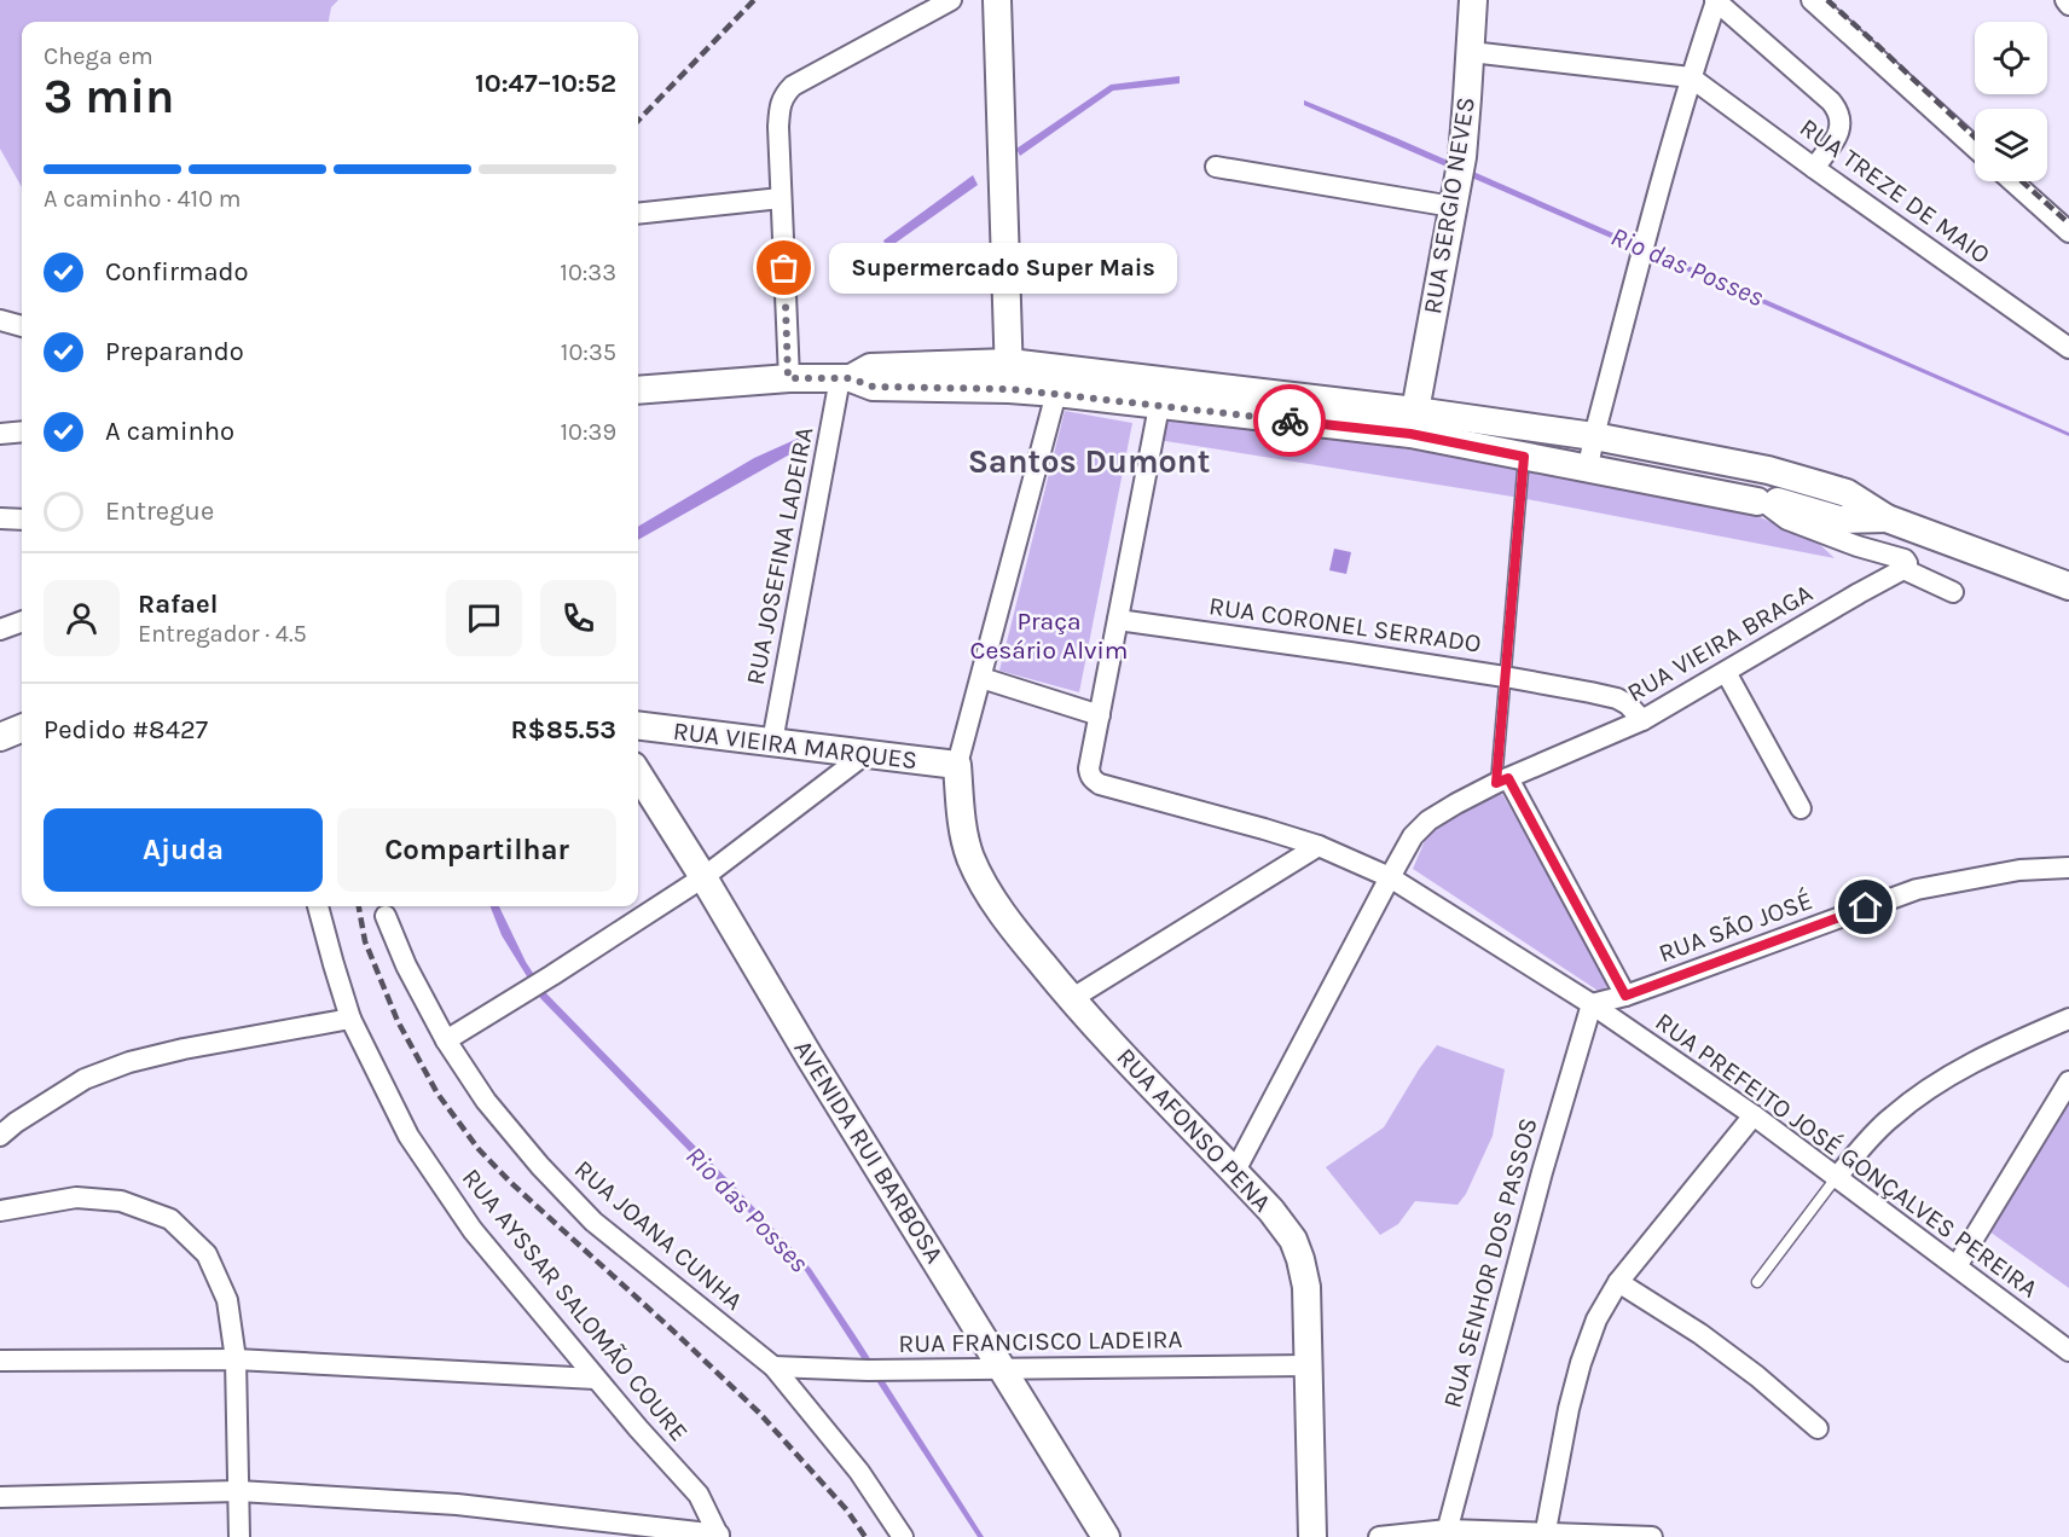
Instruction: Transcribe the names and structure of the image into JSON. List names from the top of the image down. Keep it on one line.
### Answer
{"streets":{"main road":["RUA SERGIO NEVES","RUA VIEIRA MARQUES","RUA AFONSO PENA","AVENIDA RUI BARBOSA"],"street":["RUA TREZE DE MAIO","RUA JOSEFINA LADEIRA","RUA CORONEL SERRADO","RUA VIEIRA BRAGA","RUA SÃO JOSÉ","RUA PREFEITO JOSÉ GONÇALVES PEREIRA","RUA JOANA CUNHA","RUA SENHOR DOS PASSOS","RUA AYSSAR SALOMÃO COURE","RUA FRANCISCO LADEIRA"]},"crossings":[["RUA JOSEFINA LADEIRA","RUA VIEIRA MARQUES"],["RUA CORONEL SERRADO","RUA VIEIRA BRAGA"],["RUA VIEIRA BRAGA","RUA AFONSO PENA"],["RUA VIEIRA BRAGA","RUA PREFEITO JOSÉ GONÇALVES PEREIRA"],["RUA VIEIRA MARQUES","RUA AFONSO PENA"],["RUA SÃO JOSÉ","RUA PREFEITO JOSÉ GONÇALVES PEREIRA"],["RUA SÃO JOSÉ","RUA SENHOR DOS PASSOS"],["RUA AFONSO PENA","RUA FRANCISCO LADEIRA"],["AVENIDA RUI BARBOSA","RUA FRANCISCO LADEIRA"],["RUA PREFEITO JOSÉ GONÇALVES PEREIRA","RUA SENHOR DOS PASSOS"],["RUA JOANA CUNHA","RUA FRANCISCO LADEIRA"]],"districts":["Santos Dumont"],"water":["Rio das Posses"],"parks":["Praça Cesário Alvim"],"places":["Supermercado Super Mais"],"page":{"heading":["3 min","Chega em","10:47–10:52"],"panel":["Rafael","Entregador · 4.5","Pedido #8427","R$85.53"],"bar":"A caminho · 410 m","list":[["Confirmado","10:33"],["Preparando","10:35"],["A caminho","10:39"],"Entregue"],"bubble":"Supermercado Super Mais","buttons":["Ajuda","Compartilhar"]}}
